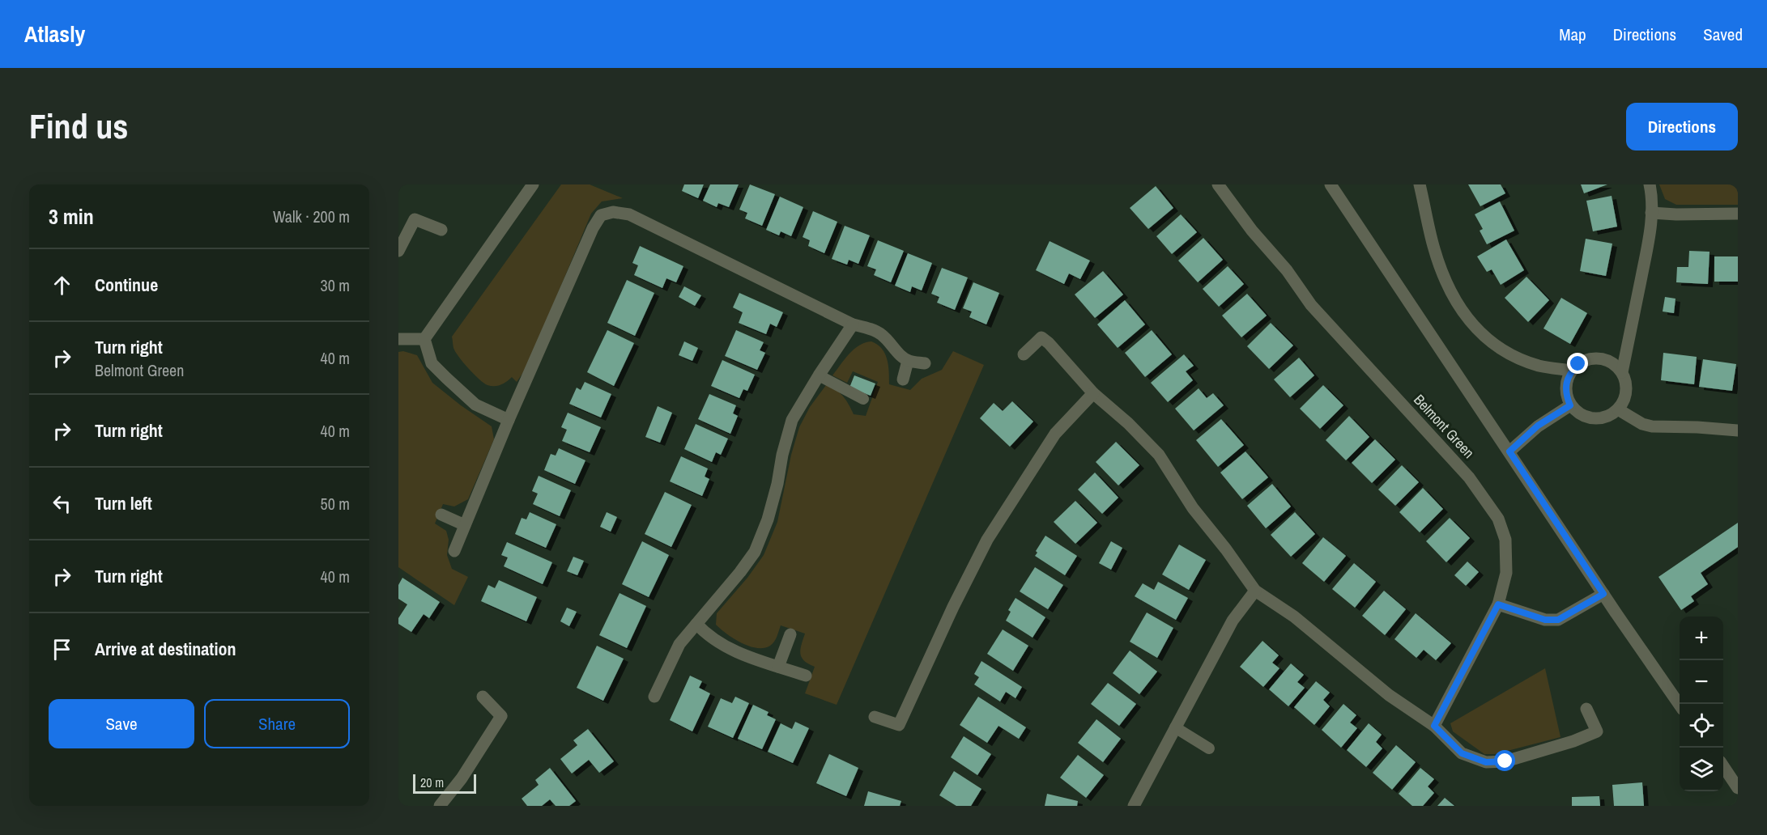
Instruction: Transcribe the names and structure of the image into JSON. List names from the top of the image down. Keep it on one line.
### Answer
{"streets":{"street":["Belmont Green"]},"scale_bar":"20 m","page":{"header":"Atlasly","nav":["Map","Directions","Saved"],"buttons":["Directions",["Save","Share"]],"title":"Find us","heading":["3 min","Walk · 200 m"],"list":[["Continue","30 m"],["Turn right","Belmont Green","40 m"],["Turn right","40 m"],["Turn left","50 m"],["Turn right","40 m"],"Arrive at destination"],"map_buttons":["+","−"],"scale":"20 m"}}
